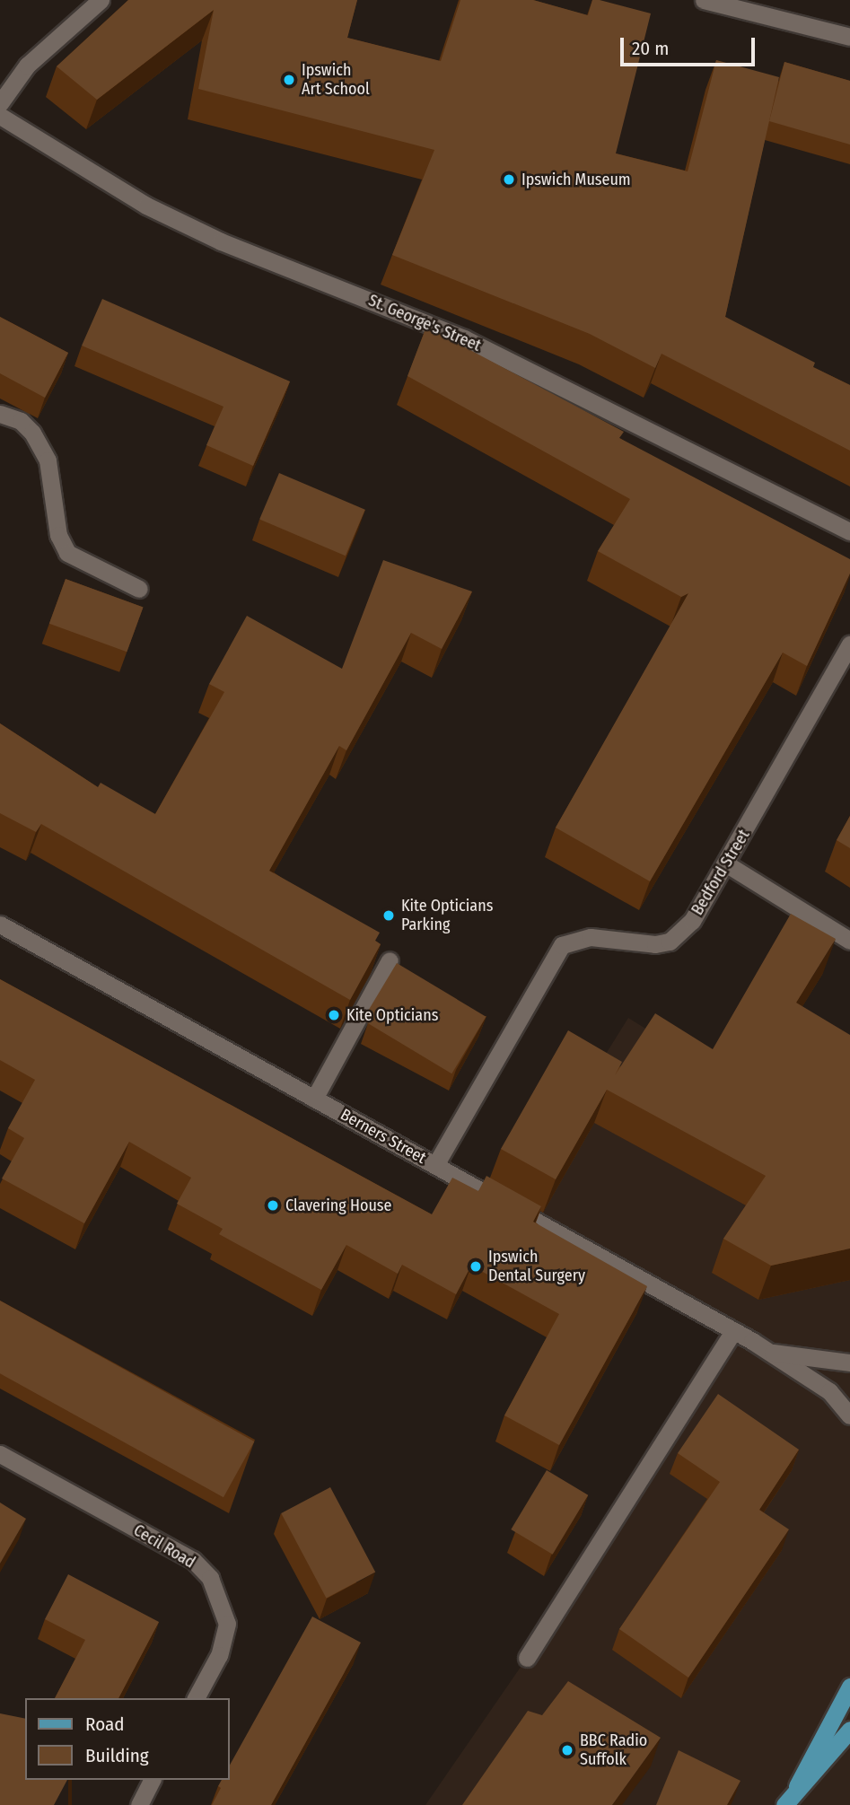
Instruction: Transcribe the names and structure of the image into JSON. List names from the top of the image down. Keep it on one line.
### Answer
{"streets":{"street":["St. George's Street","Bedford Street","Berners Street","Cecil Road"]},"crossings":[["Bedford Street","Berners Street"]],"places":["Ipswich Art School","Ipswich Museum","Kite Opticians Parking","Kite Opticians","Clavering House","Ipswich Dental Surgery","BBC Radio Suffolk"],"legend":["Road","Building"],"scale_bar":"20 m"}
